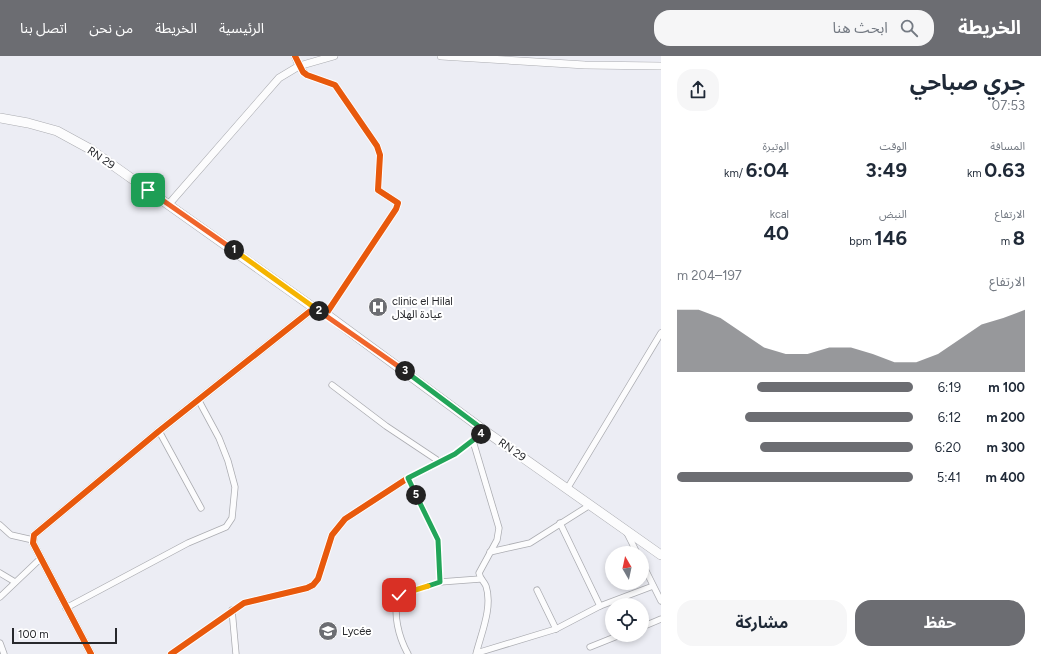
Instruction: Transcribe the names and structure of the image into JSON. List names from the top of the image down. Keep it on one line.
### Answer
{"streets":{"main road":["RN 29"]},"places":{"hospital":["clinic el Hilal عيادة الهلال"],"school or university":["Lycée"]},"scale_bar":"100 m","north":"top","page":{"header":"الخريطة","search":"ابحث هنا","nav":["الرئيسية","الخريطة","من نحن","اتصل بنا"],"heading":["جري صباحي","07:53"],"stats":[["المسافة","0.63 km"],["الوقت","3:49"],["الوتيرة","6:04 /km"],["الارتفاع","8 m"],["النبض","146 bpm"],["kcal","40"]],"pins":["1","2","3","4","5"],"chart":["الارتفاع","197–204 m"],"list":[{"name":"100 m","note":"6:19"},{"name":"200 m","note":"6:12"},{"name":"300 m","note":"6:20"},{"name":"400 m","note":"5:41"}],"buttons":["حفظ","مشاركة"],"scale":"100 m"}}
